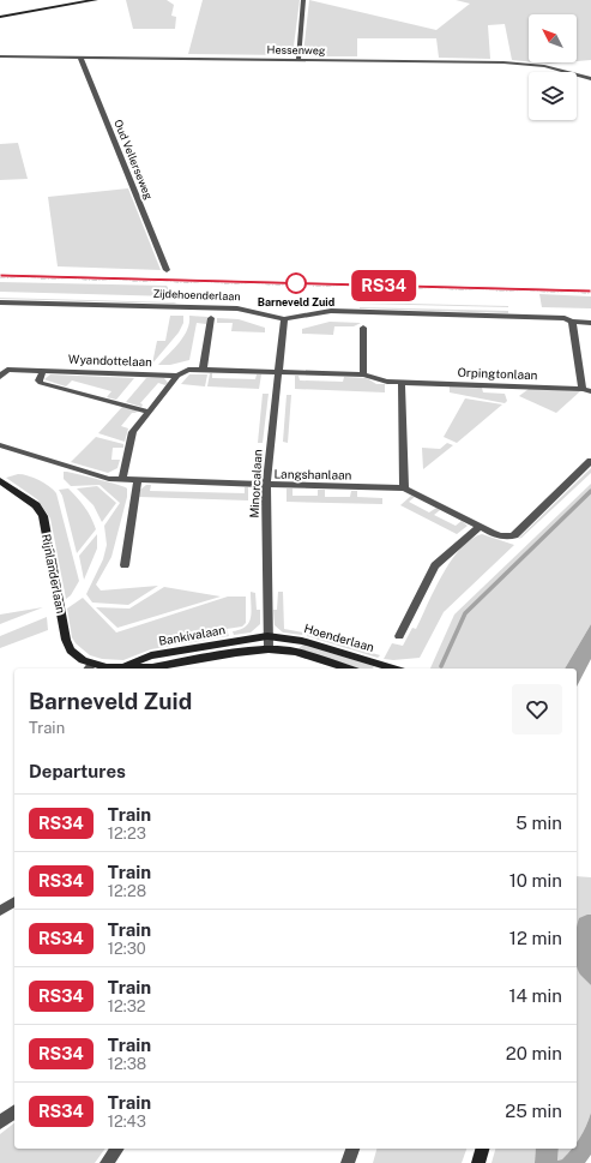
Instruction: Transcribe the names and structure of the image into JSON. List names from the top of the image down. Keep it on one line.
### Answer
{"streets":{"street":["Hessenweg","Oud Vellerseweg","Zijdehoenderlaan","Wyandottelaan","Orpingtonlaan","Langshanlaan","Minorcalaan","Rijnlanderlaan","Bankivalaan","Hoenderlaan"]},"crossings":[["Hessenweg","Oud Vellerseweg"],["Zijdehoenderlaan","Minorcalaan"],["Wyandottelaan","Orpingtonlaan"],["Wyandottelaan","Minorcalaan"],["Orpingtonlaan","Minorcalaan"],["Langshanlaan","Minorcalaan"],["Minorcalaan","Bankivalaan"],["Minorcalaan","Hoenderlaan"],["Rijnlanderlaan","Bankivalaan"],["Bankivalaan","Hoenderlaan"]],"places":["Barneveld Zuid"],"north":"top left","page":{"on_map":"RS34","heading":[["Barneveld Zuid","Train"],"Departures"],"list":[{"mark":"RS34","name":"Train","note":"12:23","value":"5 min"},{"mark":"RS34","name":"Train","note":"12:28","value":"10 min"},{"mark":"RS34","name":"Train","note":"12:30","value":"12 min"},{"mark":"RS34","name":"Train","note":"12:32","value":"14 min"},{"mark":"RS34","name":"Train","note":"12:38","value":"20 min"},{"mark":"RS34","name":"Train","note":"12:43","value":"25 min"}]}}
